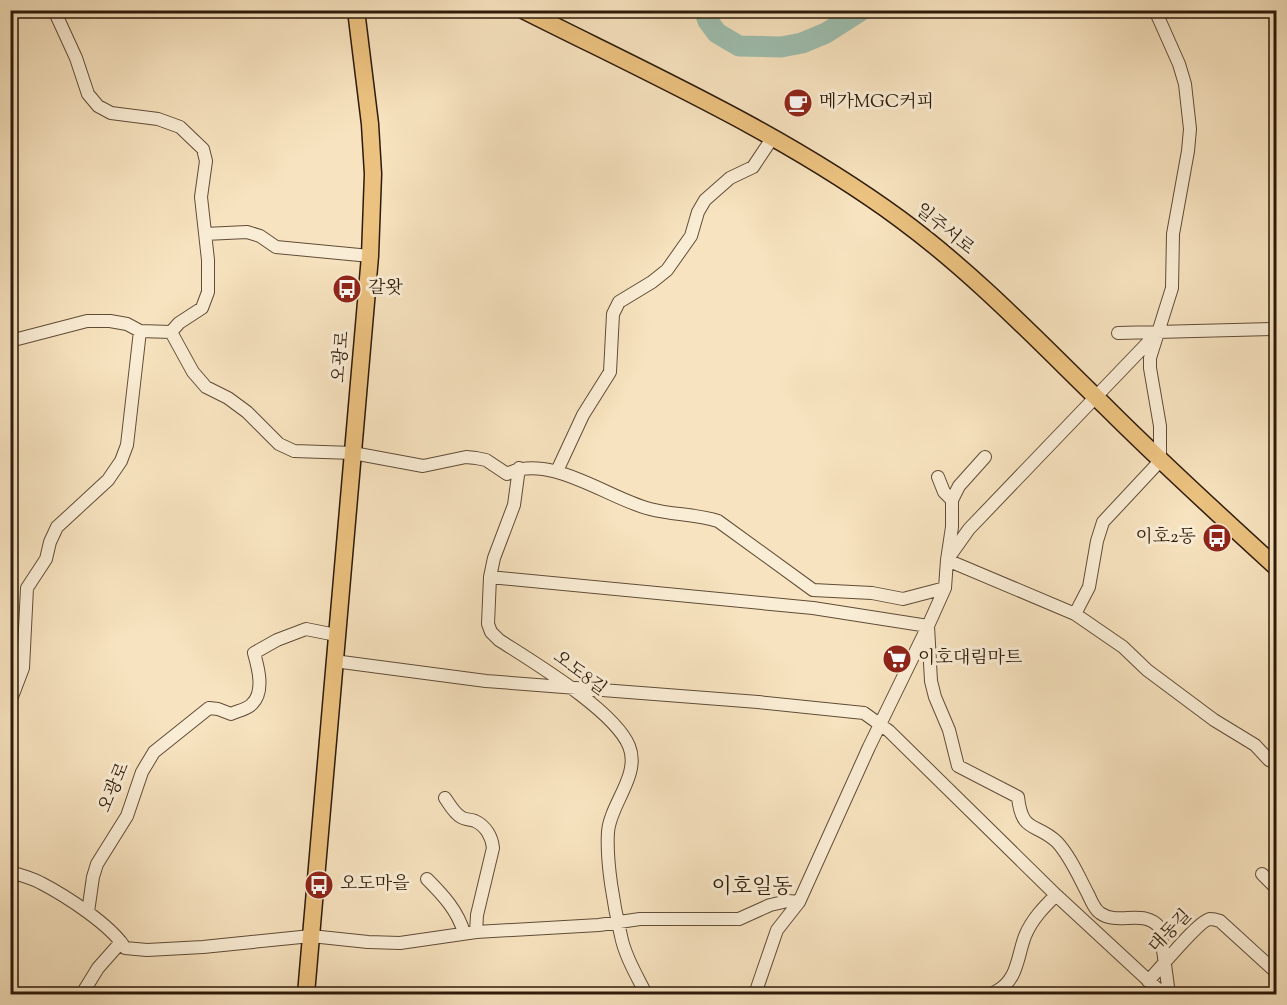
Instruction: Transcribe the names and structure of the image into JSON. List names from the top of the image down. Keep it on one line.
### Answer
{"streets":{"main road":["일주서로","오광로"],"street":["오도8길","대동길"]},"districts":["이호일동"],"places":{"cafe":["메가MGC커피"],"bus stop":["갈왓","이호2동","오도마을"],"supermarket":["이호대림마트"]}}
